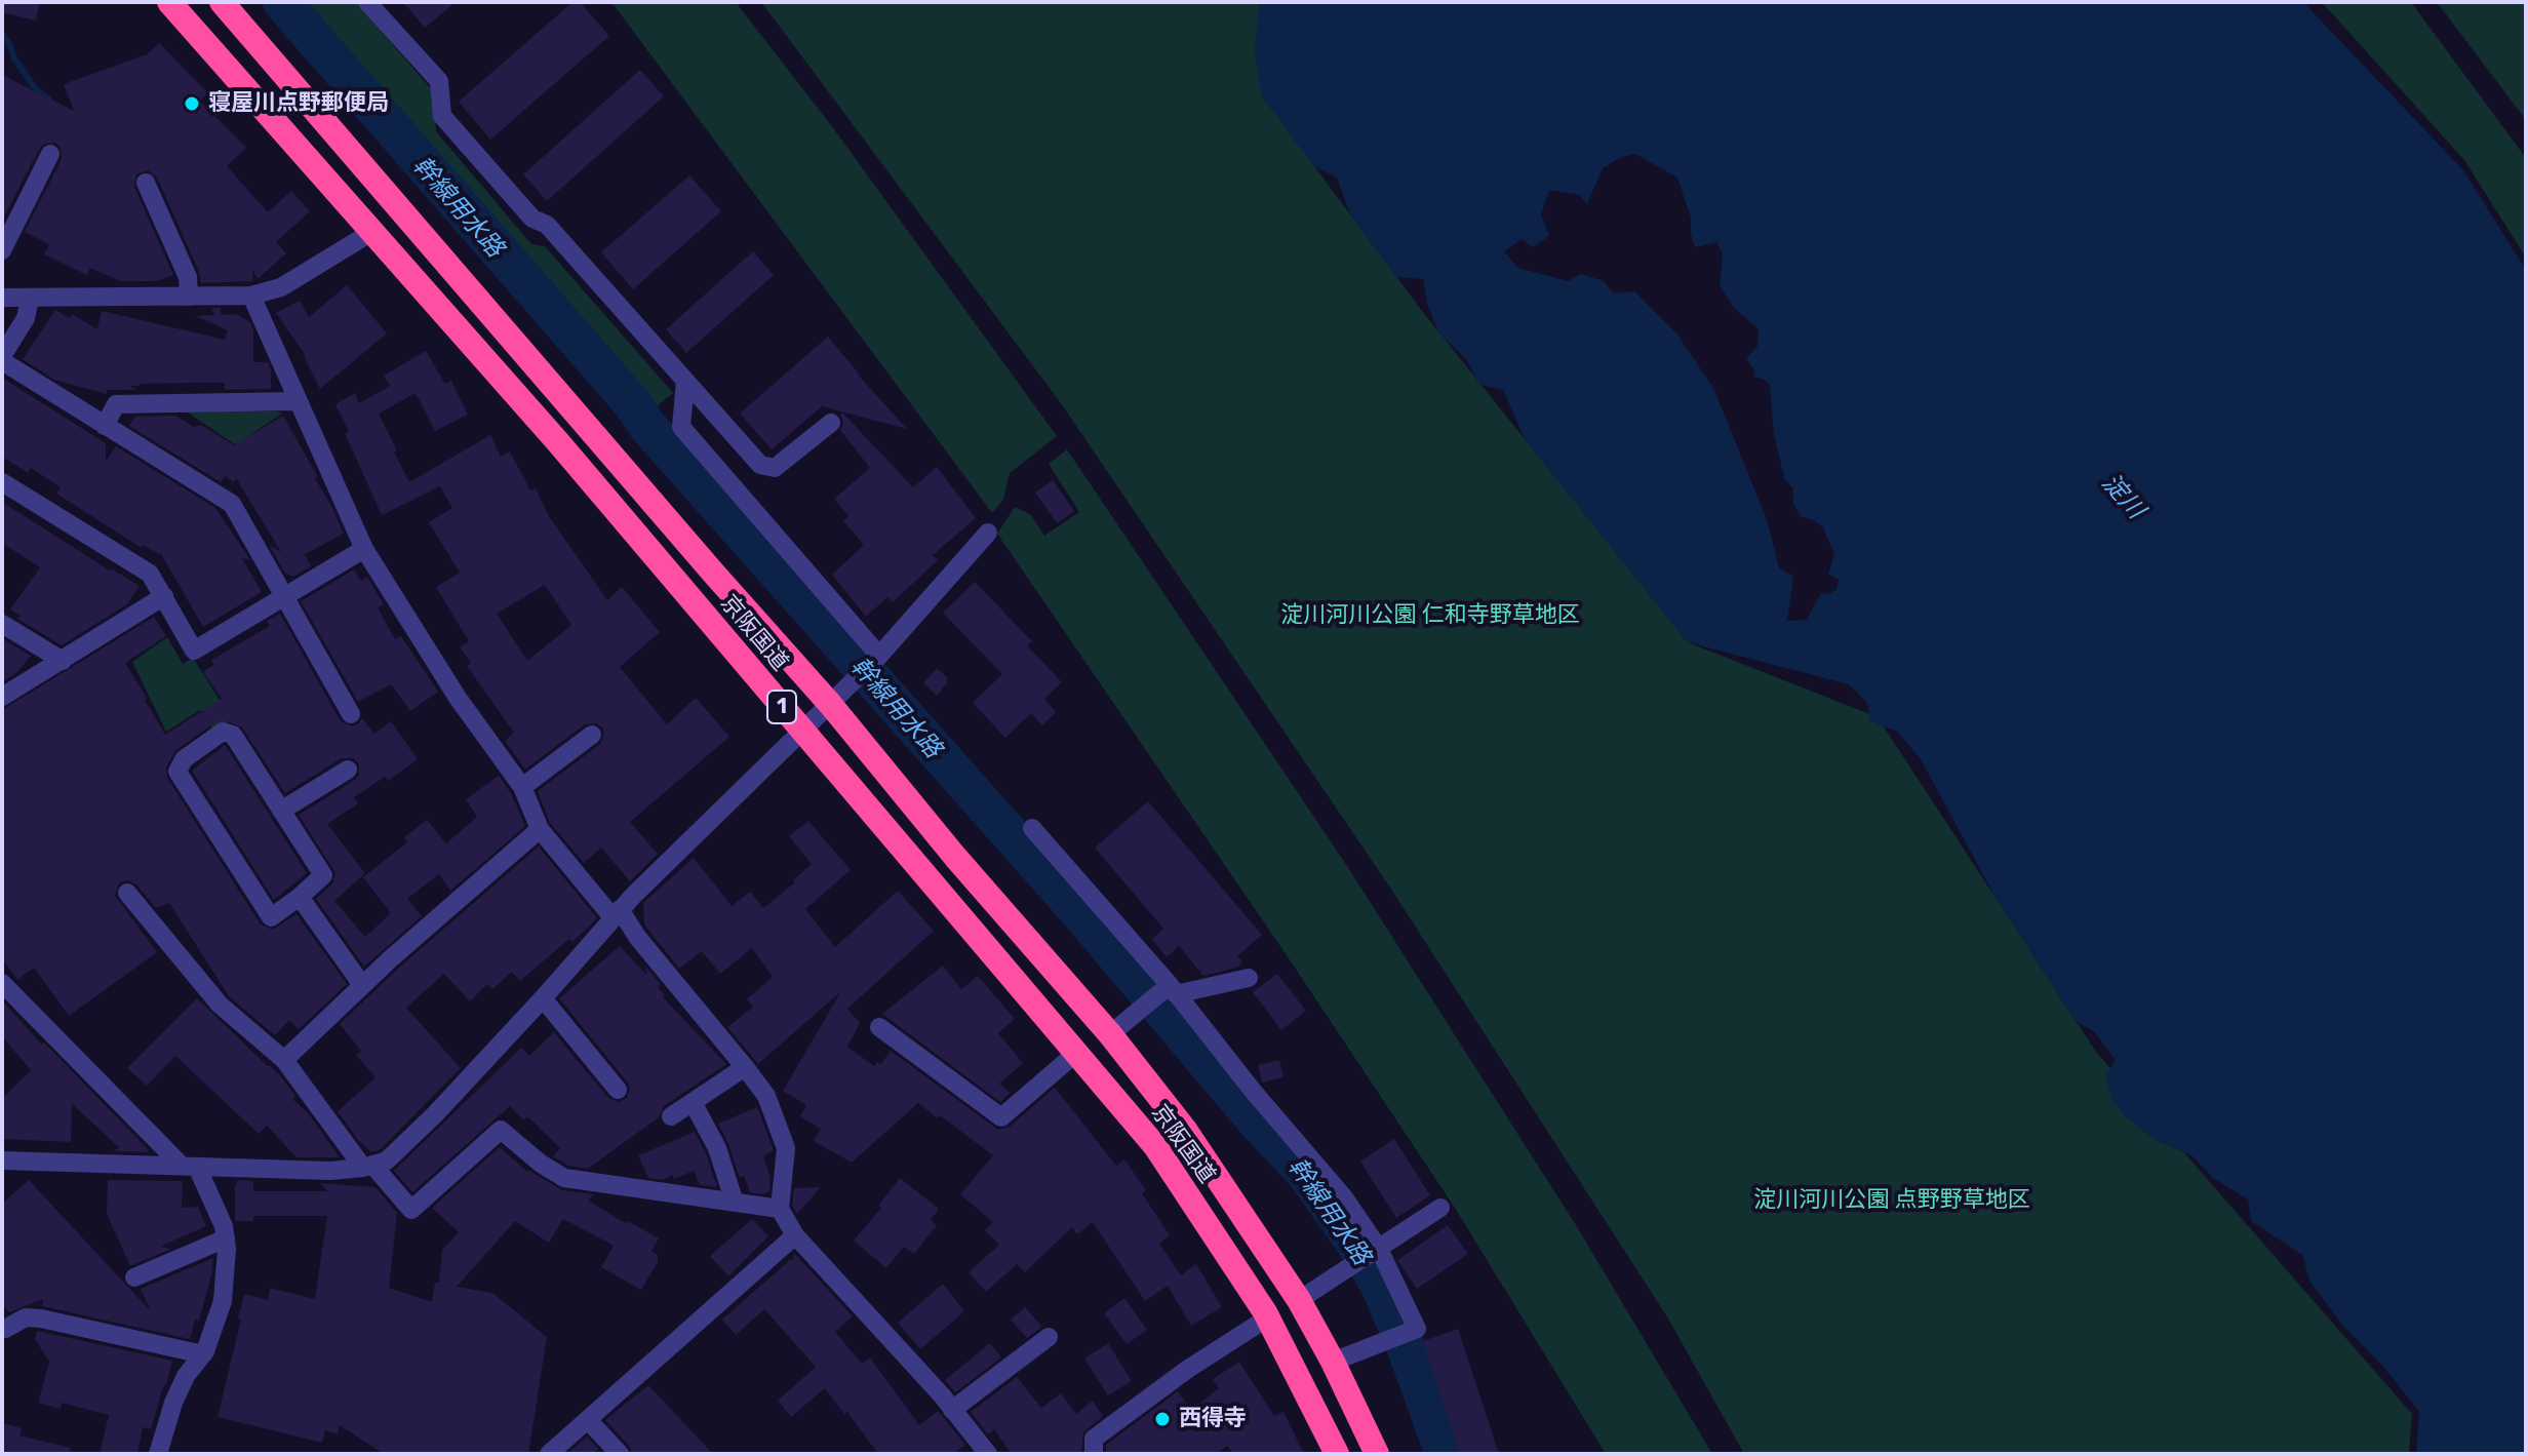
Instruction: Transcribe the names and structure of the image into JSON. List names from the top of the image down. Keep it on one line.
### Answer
{"streets":{"highway":["京阪国道","1"]},"water":["幹線用水路","淀川"],"parks":["淀川河川公園 仁和寺野草地区","淀川河川公園 点野野草地区"],"places":["寝屋川点野郵便局","西得寺"]}
